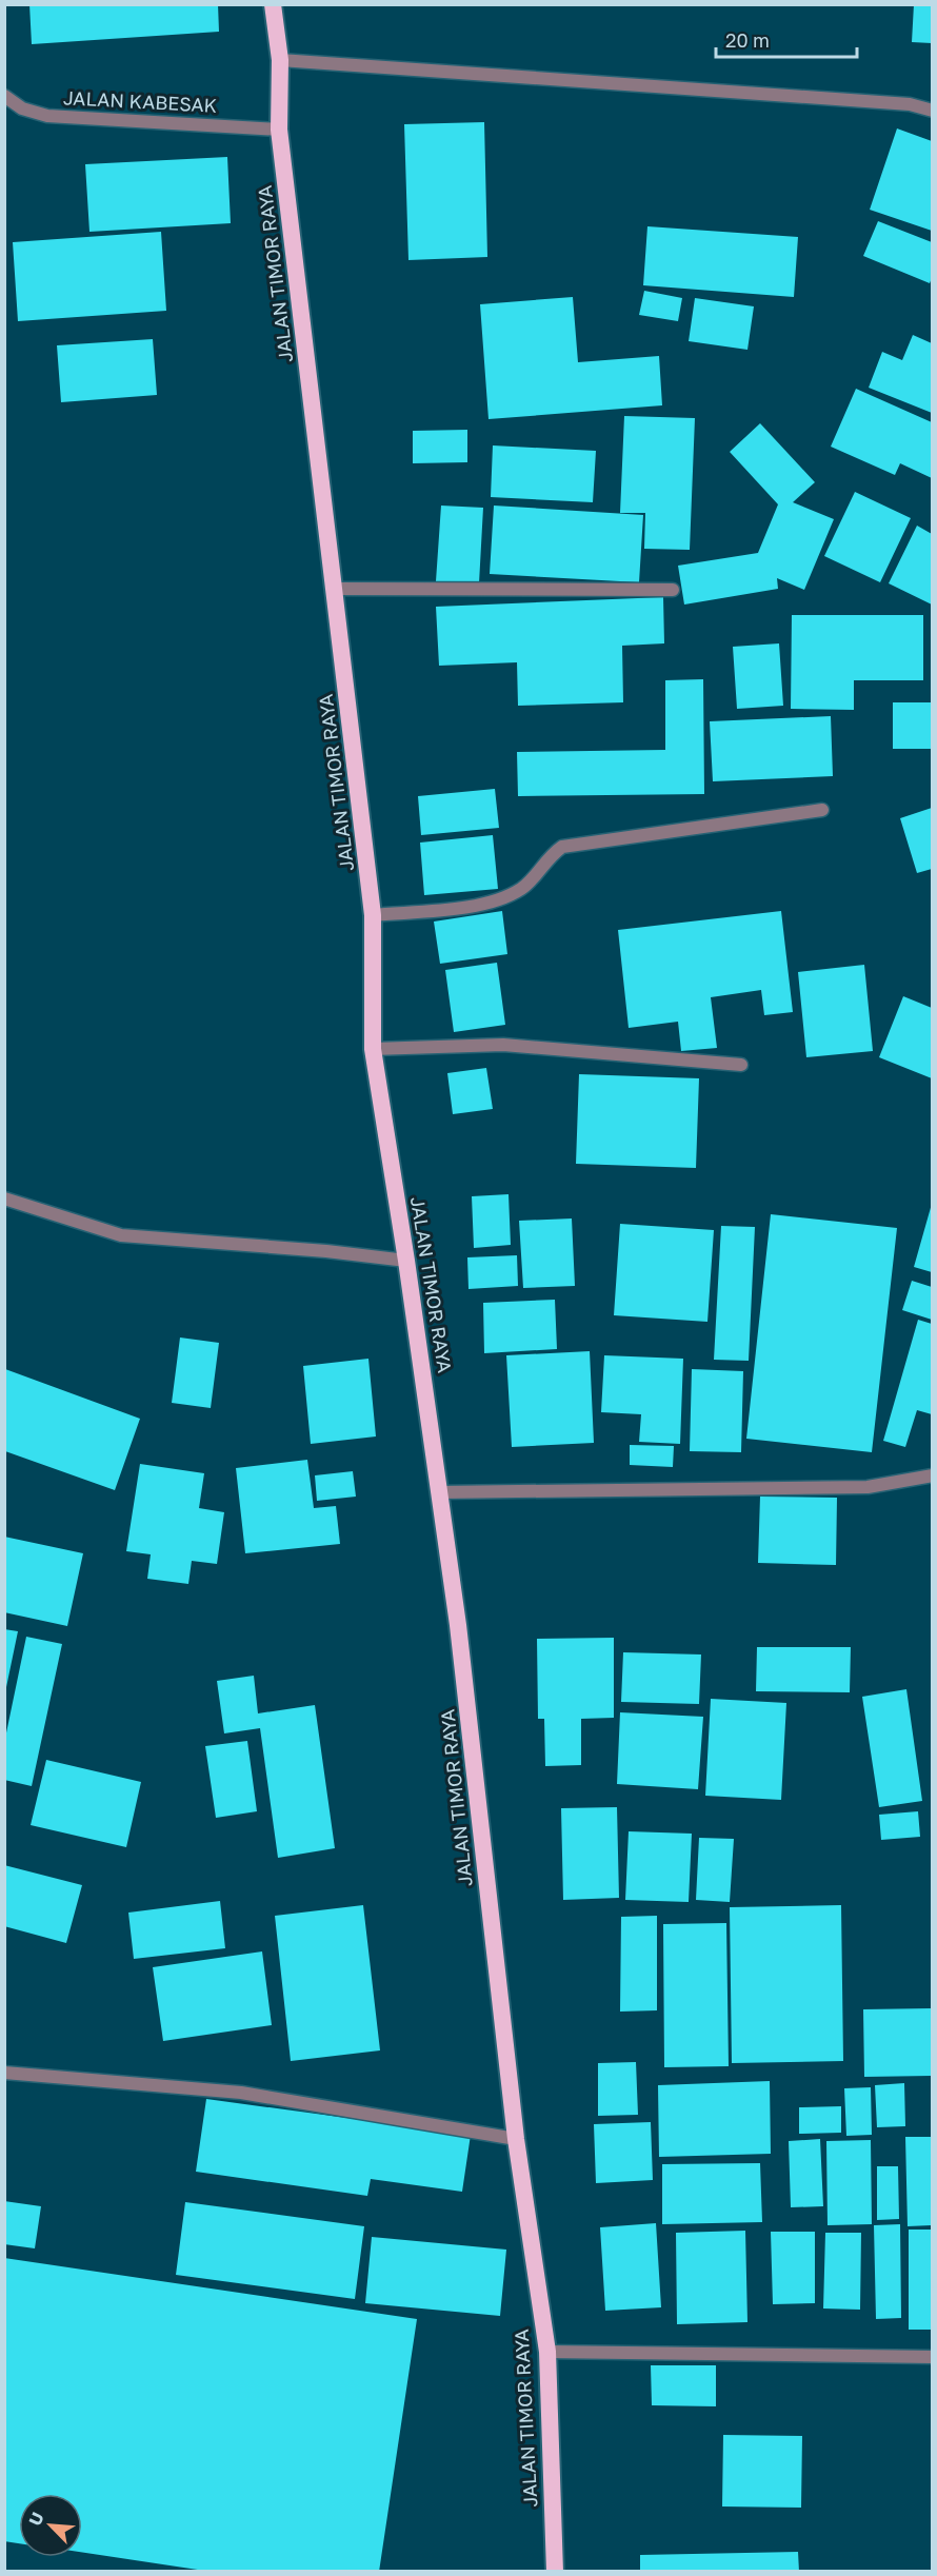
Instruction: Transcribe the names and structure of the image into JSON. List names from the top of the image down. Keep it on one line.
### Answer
{"streets":{"highway":["JALAN TIMOR RAYA"],"street":["JALAN KABESAK"]},"crossings":[["JALAN KABESAK","JALAN TIMOR RAYA"]],"scale_bar":"20 m","north":"top left"}
